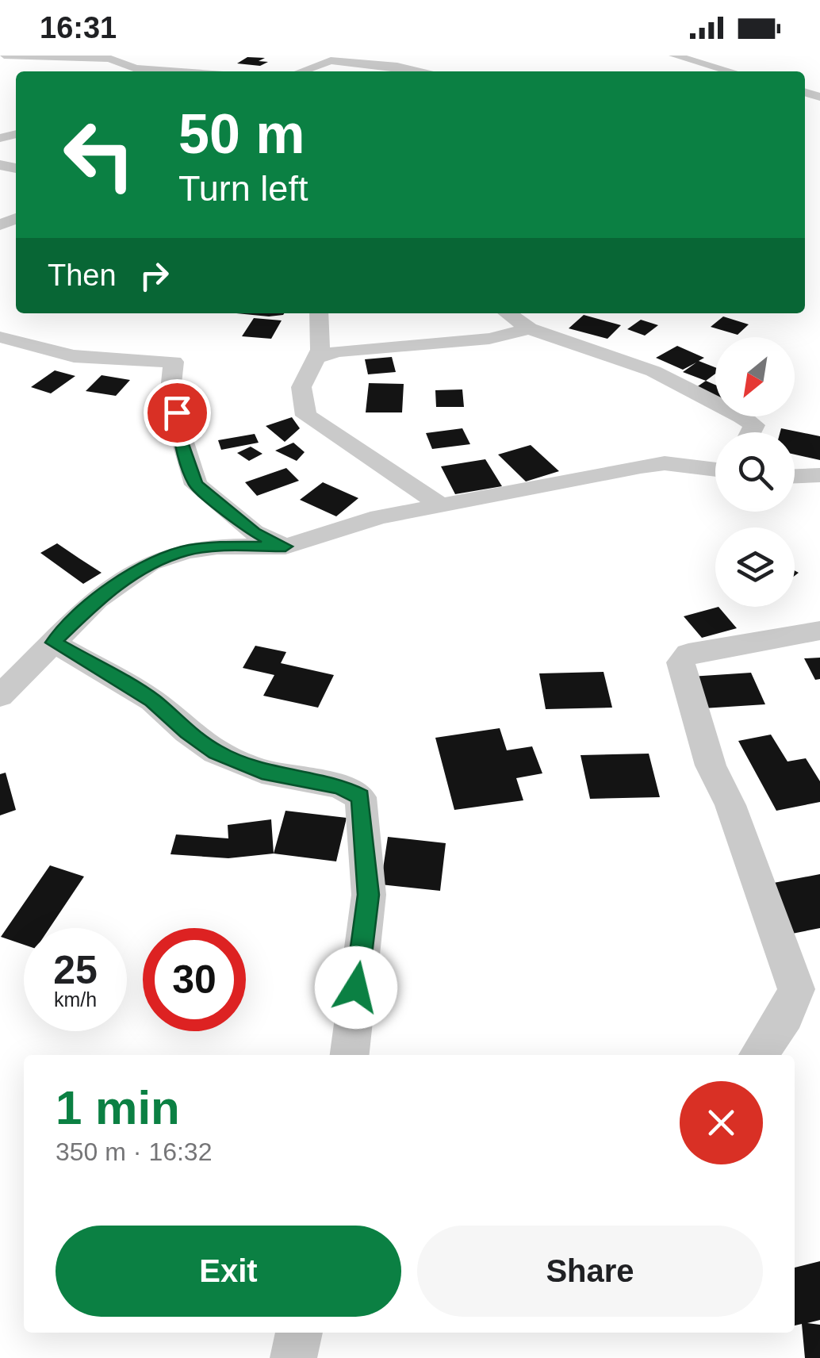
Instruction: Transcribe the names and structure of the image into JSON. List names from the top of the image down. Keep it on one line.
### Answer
{"north":"bottom left","page":{"status":"16:31","turn":["50 m","Turn left"],"then":"Then","speed":"25 km/h","limit":"30","heading":["1 min","350 m · 16:32"],"buttons":["Exit","Share"]}}
